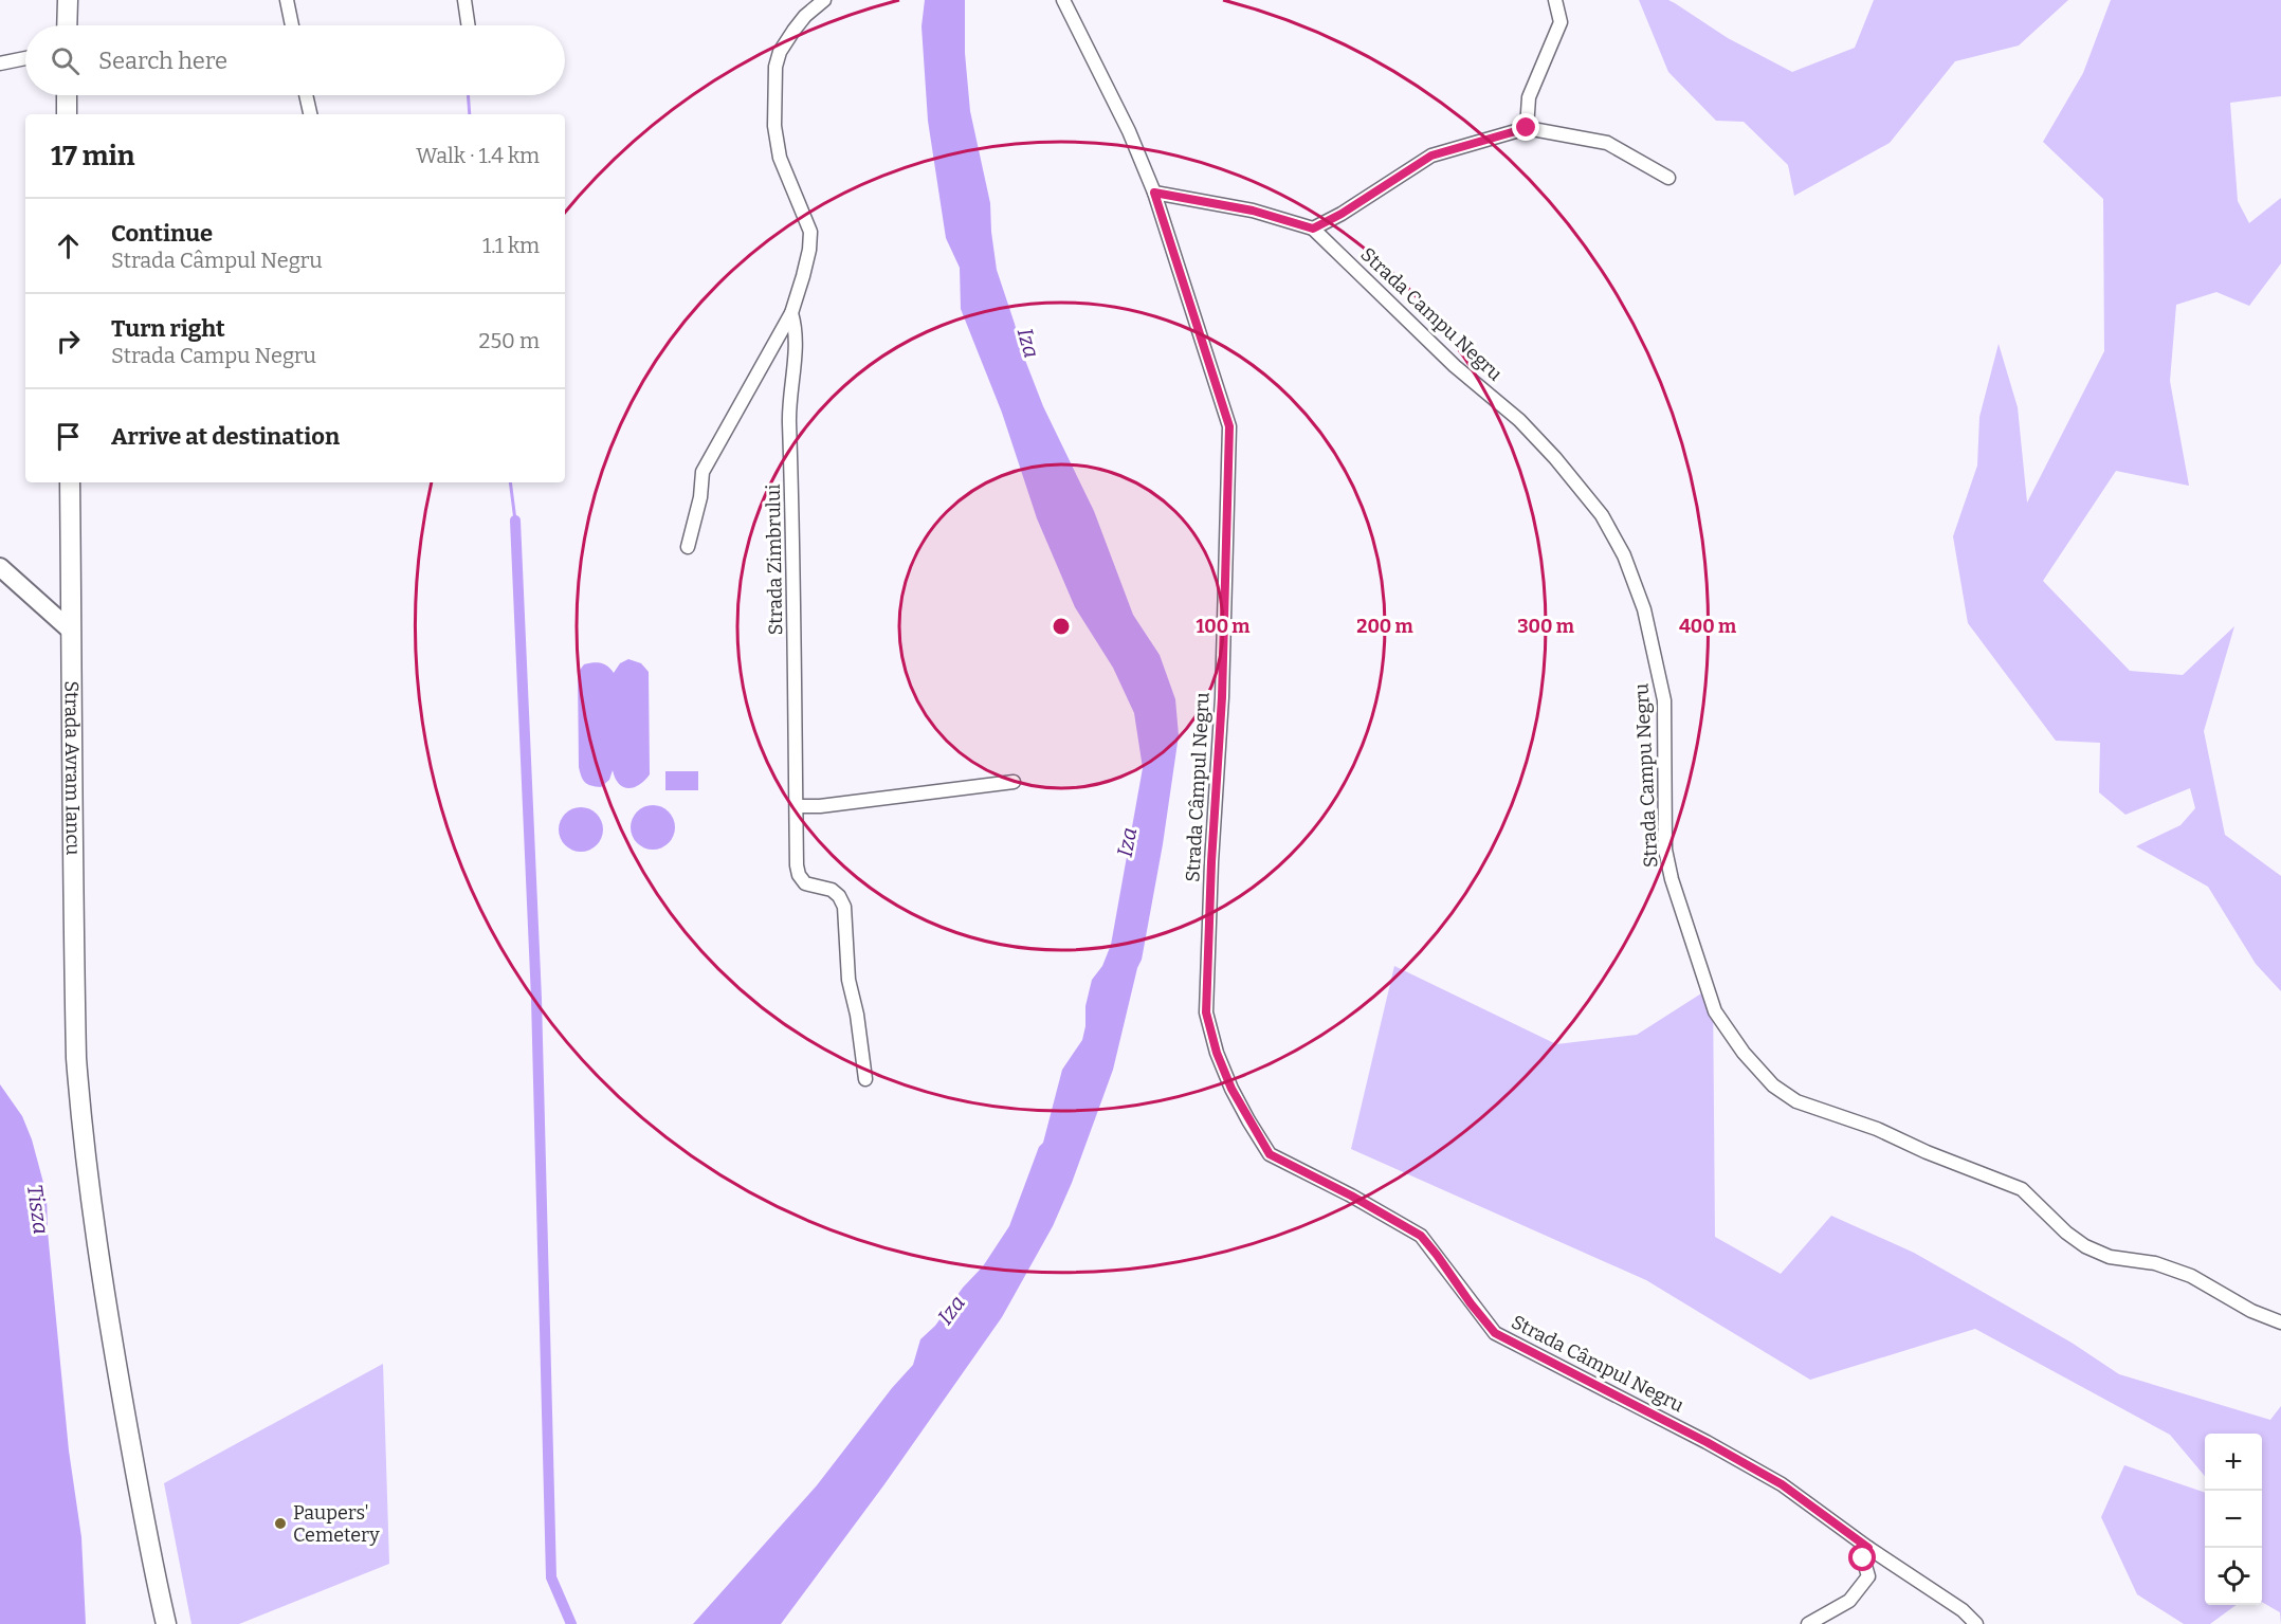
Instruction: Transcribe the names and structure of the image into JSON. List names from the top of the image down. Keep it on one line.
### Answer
{"streets":{"main road":["Strada Avram Iancu"],"street":["Strada Campu Negru","Strada Zimbrului","Strada Câmpul Negru"]},"crossings":[["Strada Campu Negru","Strada Câmpul Negru"]],"water":["Iza","Tisza"],"places":["Paupers' Cemetery"],"page":{"search":"Search here","heading":["17 min","Walk · 1.4 km"],"list":[["Continue","Strada Câmpul Negru","1.1 km"],["Turn right","Strada Campu Negru","250 m"],"Arrive at destination"],"map_buttons":["+","−"]},"rings":["100 m","200 m","300 m","400 m"]}
